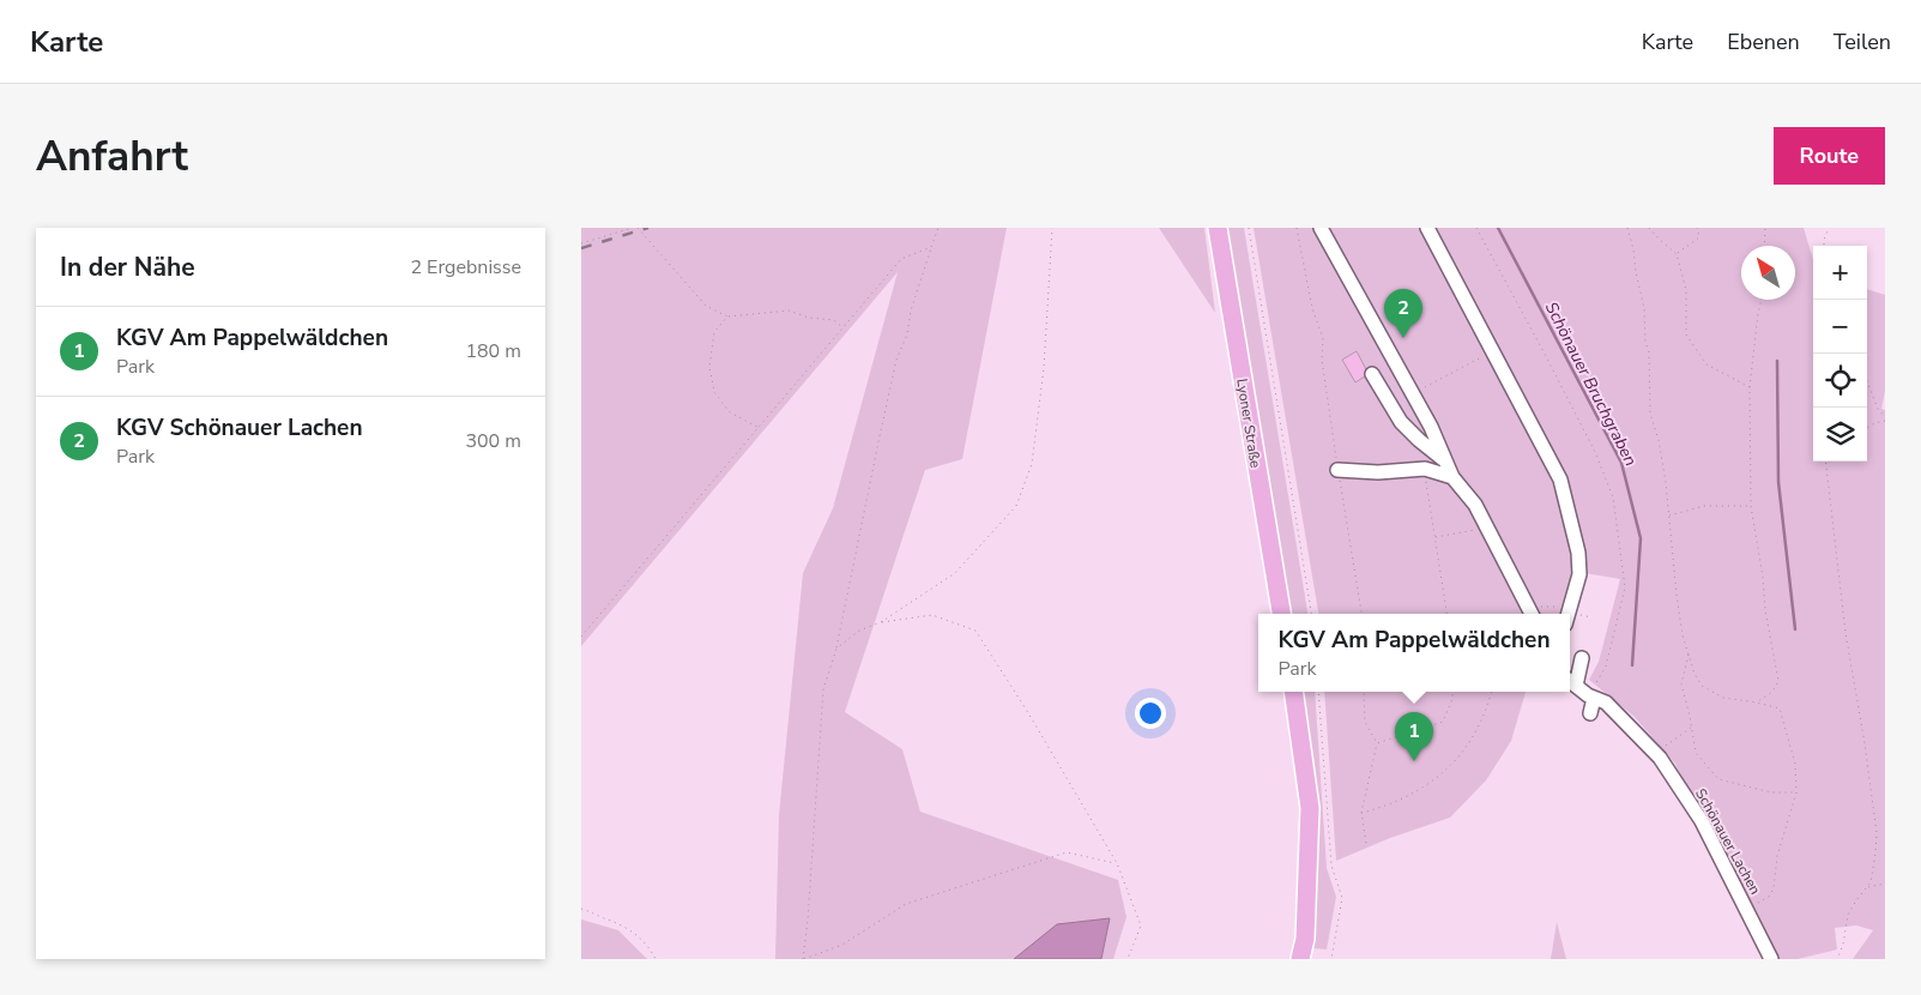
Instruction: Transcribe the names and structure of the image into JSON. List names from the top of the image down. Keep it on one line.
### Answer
{"streets":{"main road":["Lyoner Straße"],"lane":["Schönauer Lachen"]},"water":["Schönauer Bruchgraben"],"north":"top left","page":{"header":"Karte","nav":["Karte","Ebenen","Teilen"],"buttons":"Route","title":"Anfahrt","heading":["In der Nähe","2 Ergebnisse"],"map_buttons":["+","−"],"pins":["2","1"],"list":[{"mark":"1","name":"KGV Am Pappelwäldchen","note":"Park","value":"180 m"},{"mark":"2","name":"KGV Schönauer Lachen","note":"Park","value":"300 m"}],"popup":["KGV Am Pappelwäldchen","Park"]}}
